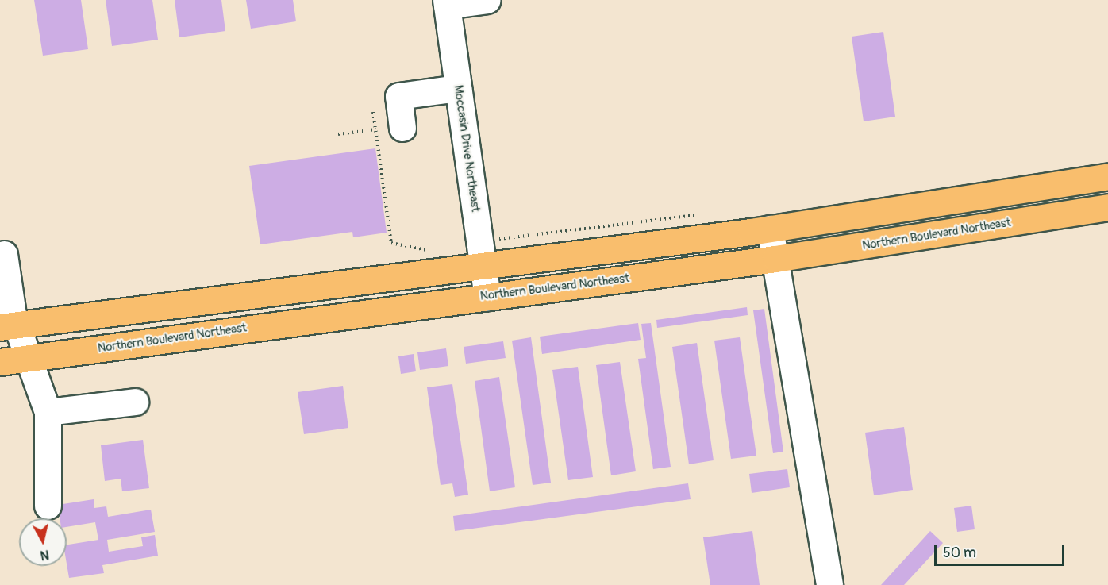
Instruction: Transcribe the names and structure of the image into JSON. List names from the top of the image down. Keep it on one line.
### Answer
{"streets":{"main road":["Northern Boulevard Northeast"],"street":["Moccasin Drive Northeast"]},"crossings":[["Moccasin Drive Northeast","Northern Boulevard Northeast"]],"scale_bar":"50 m","north":"bottom"}
